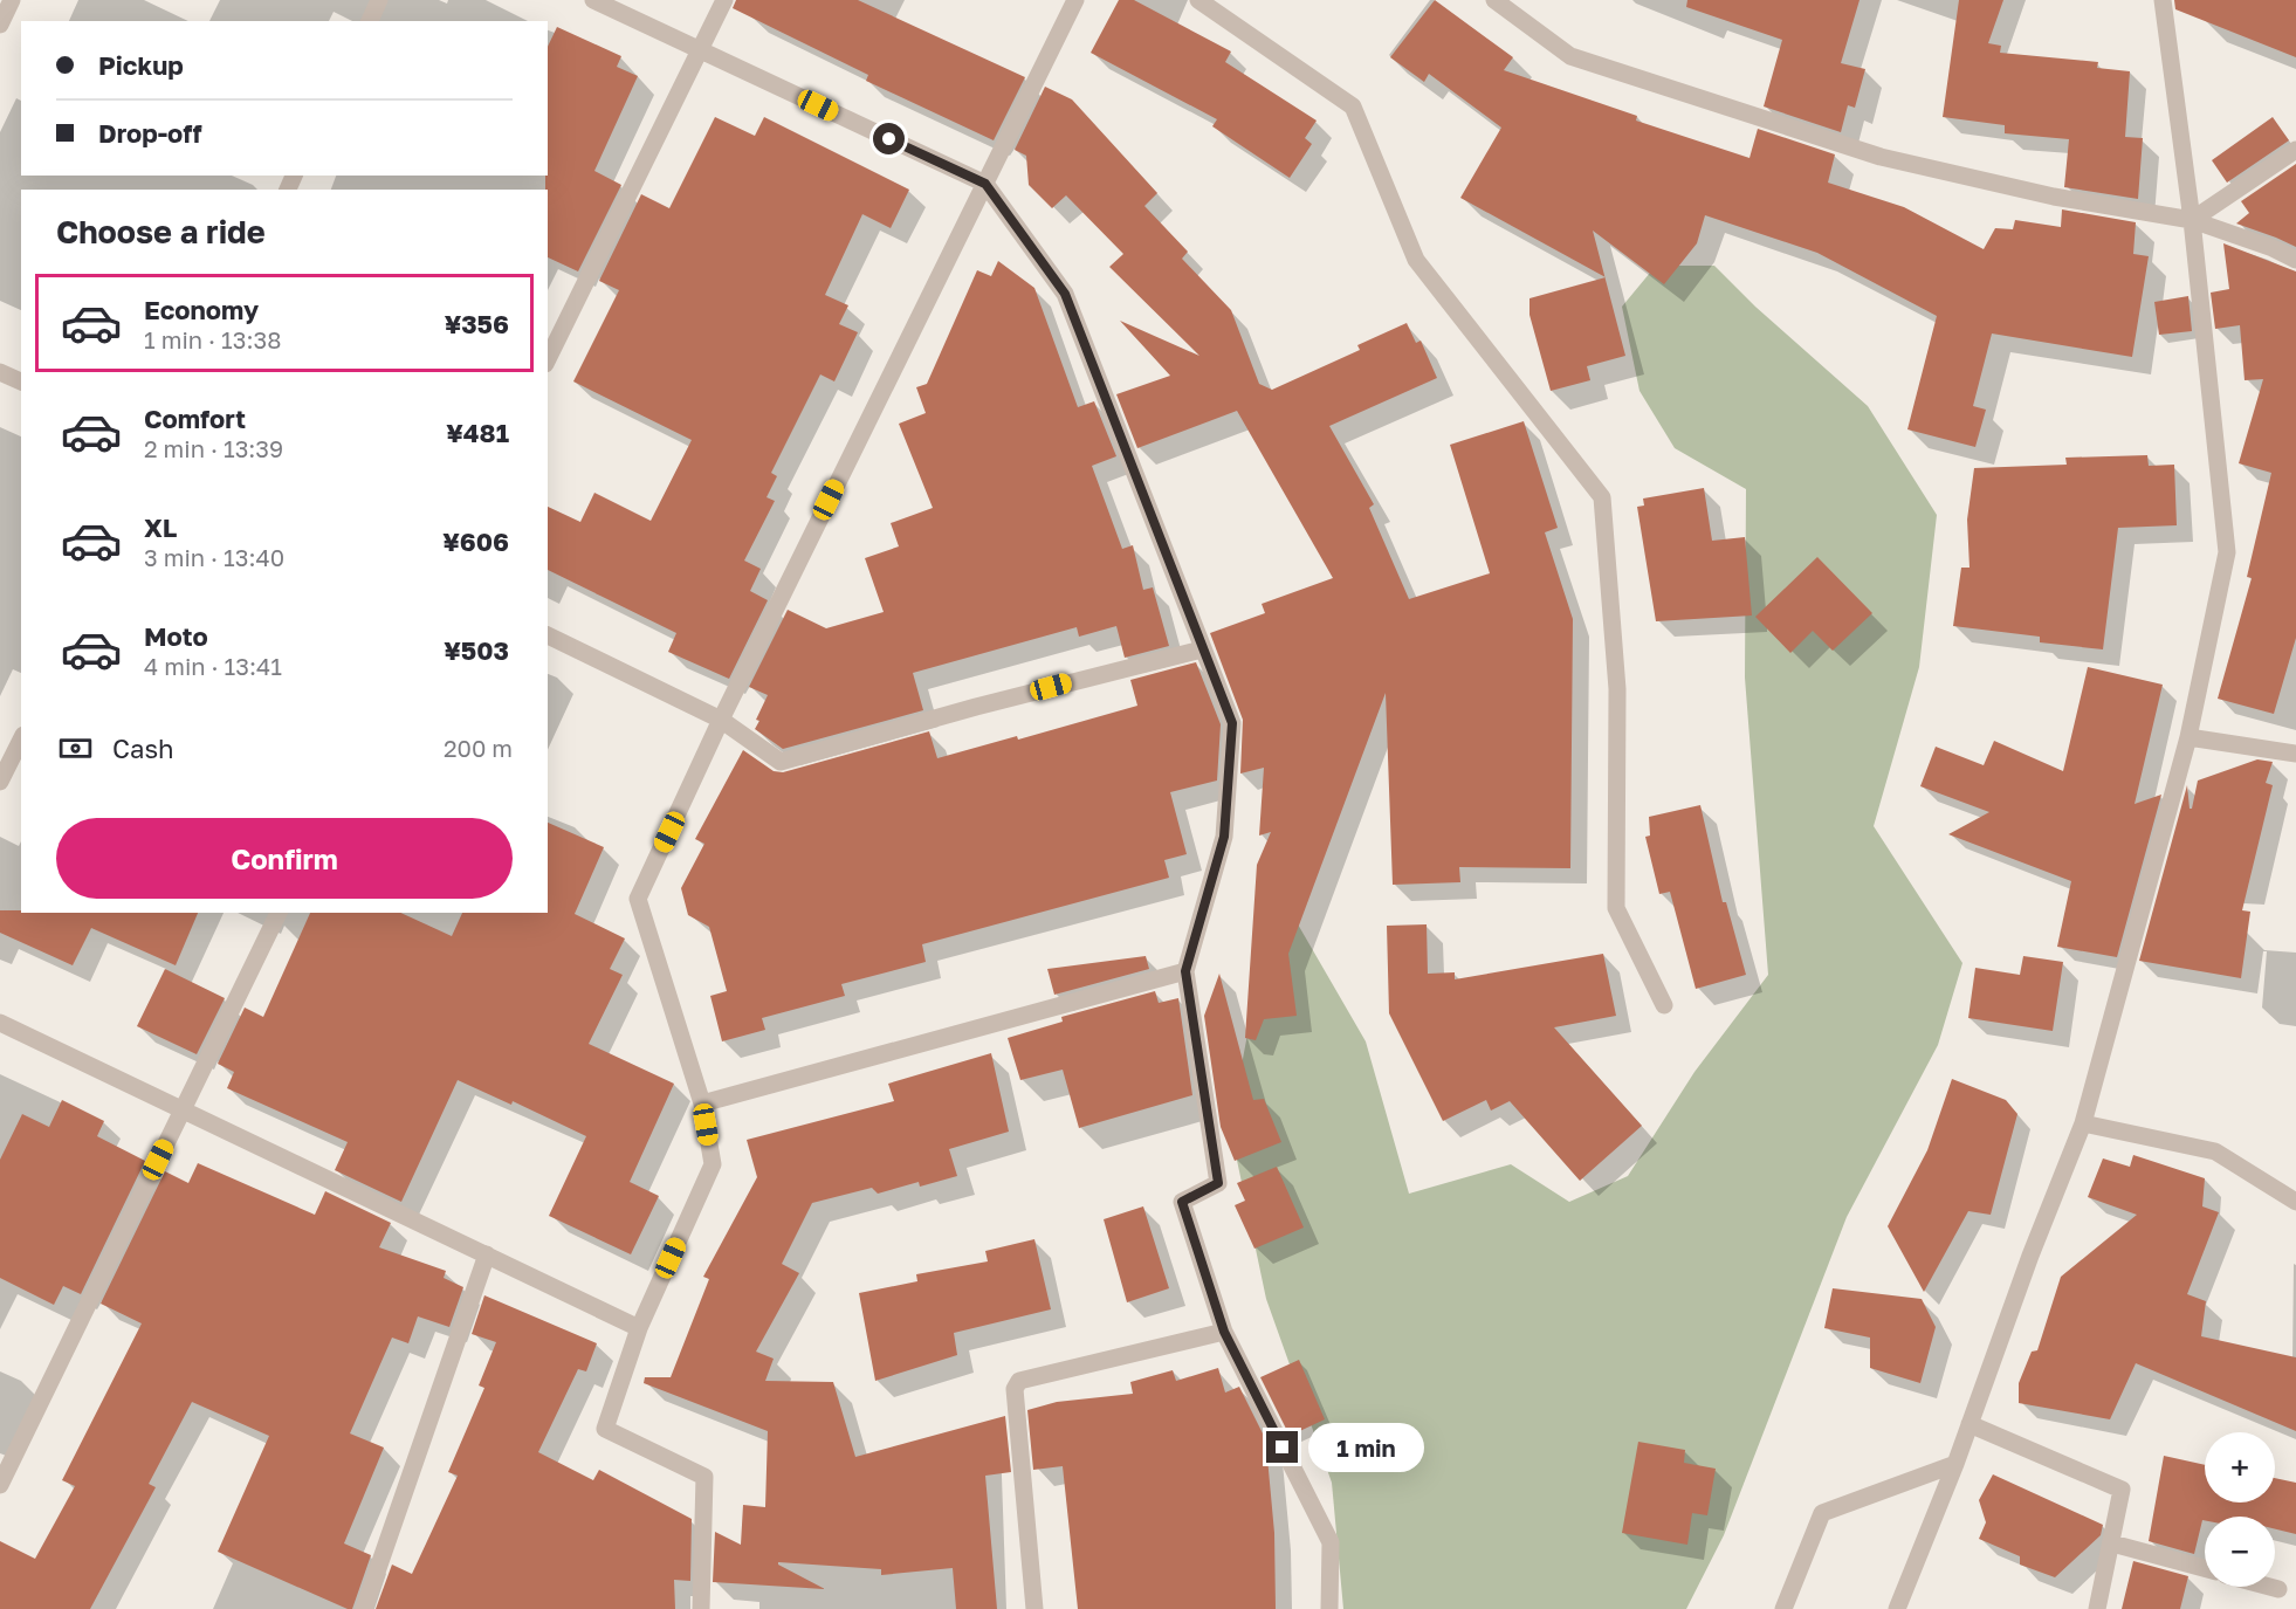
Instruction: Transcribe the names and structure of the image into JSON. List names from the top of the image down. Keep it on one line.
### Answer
{"page":{"banner":["Pickup","Drop-off"],"heading":"Choose a ride","list":[{"name":"Economy","note":"1 min · 13:38","value":"¥356"},{"name":"Comfort","note":"2 min · 13:39","value":"¥481"},{"name":"XL","note":"3 min · 13:40","value":"¥606"},{"name":"Moto","note":"4 min · 13:41","value":"¥503"}],"pay":["Cash","200 m"],"buttons":"Confirm","bubble":"1 min","map_buttons":["+","−"]}}
